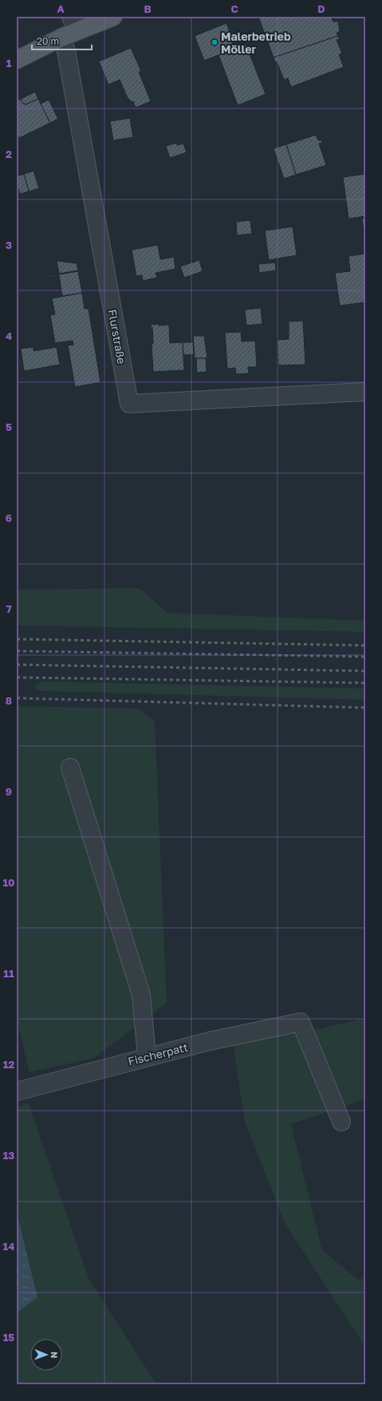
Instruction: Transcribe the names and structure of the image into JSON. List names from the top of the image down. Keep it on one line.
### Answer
{"streets":{"street":["Flurstraße","Fischerpatt"]},"places":["Malerbetrieb Möller"],"scale_bar":"20 m","north":"right","grid":{"columns":["A","B","C","D"],"rows":["1","2","3","4","5","6","7","8","9","10","11","12","13","14","15"]}}
